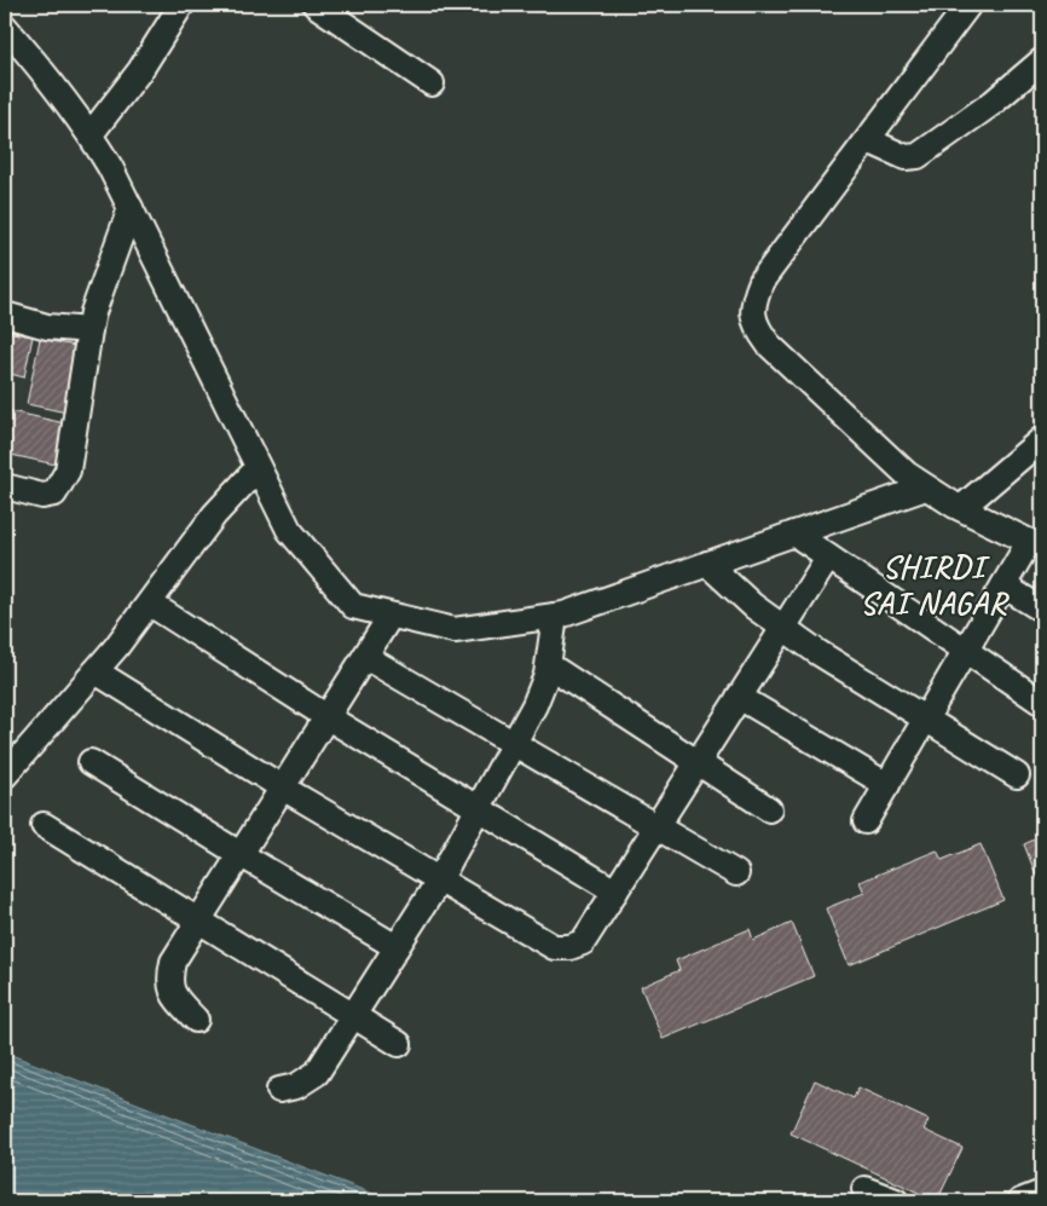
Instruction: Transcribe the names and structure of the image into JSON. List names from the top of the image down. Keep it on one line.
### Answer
{"districts":["SHIRDI SAI NAGAR"]}
